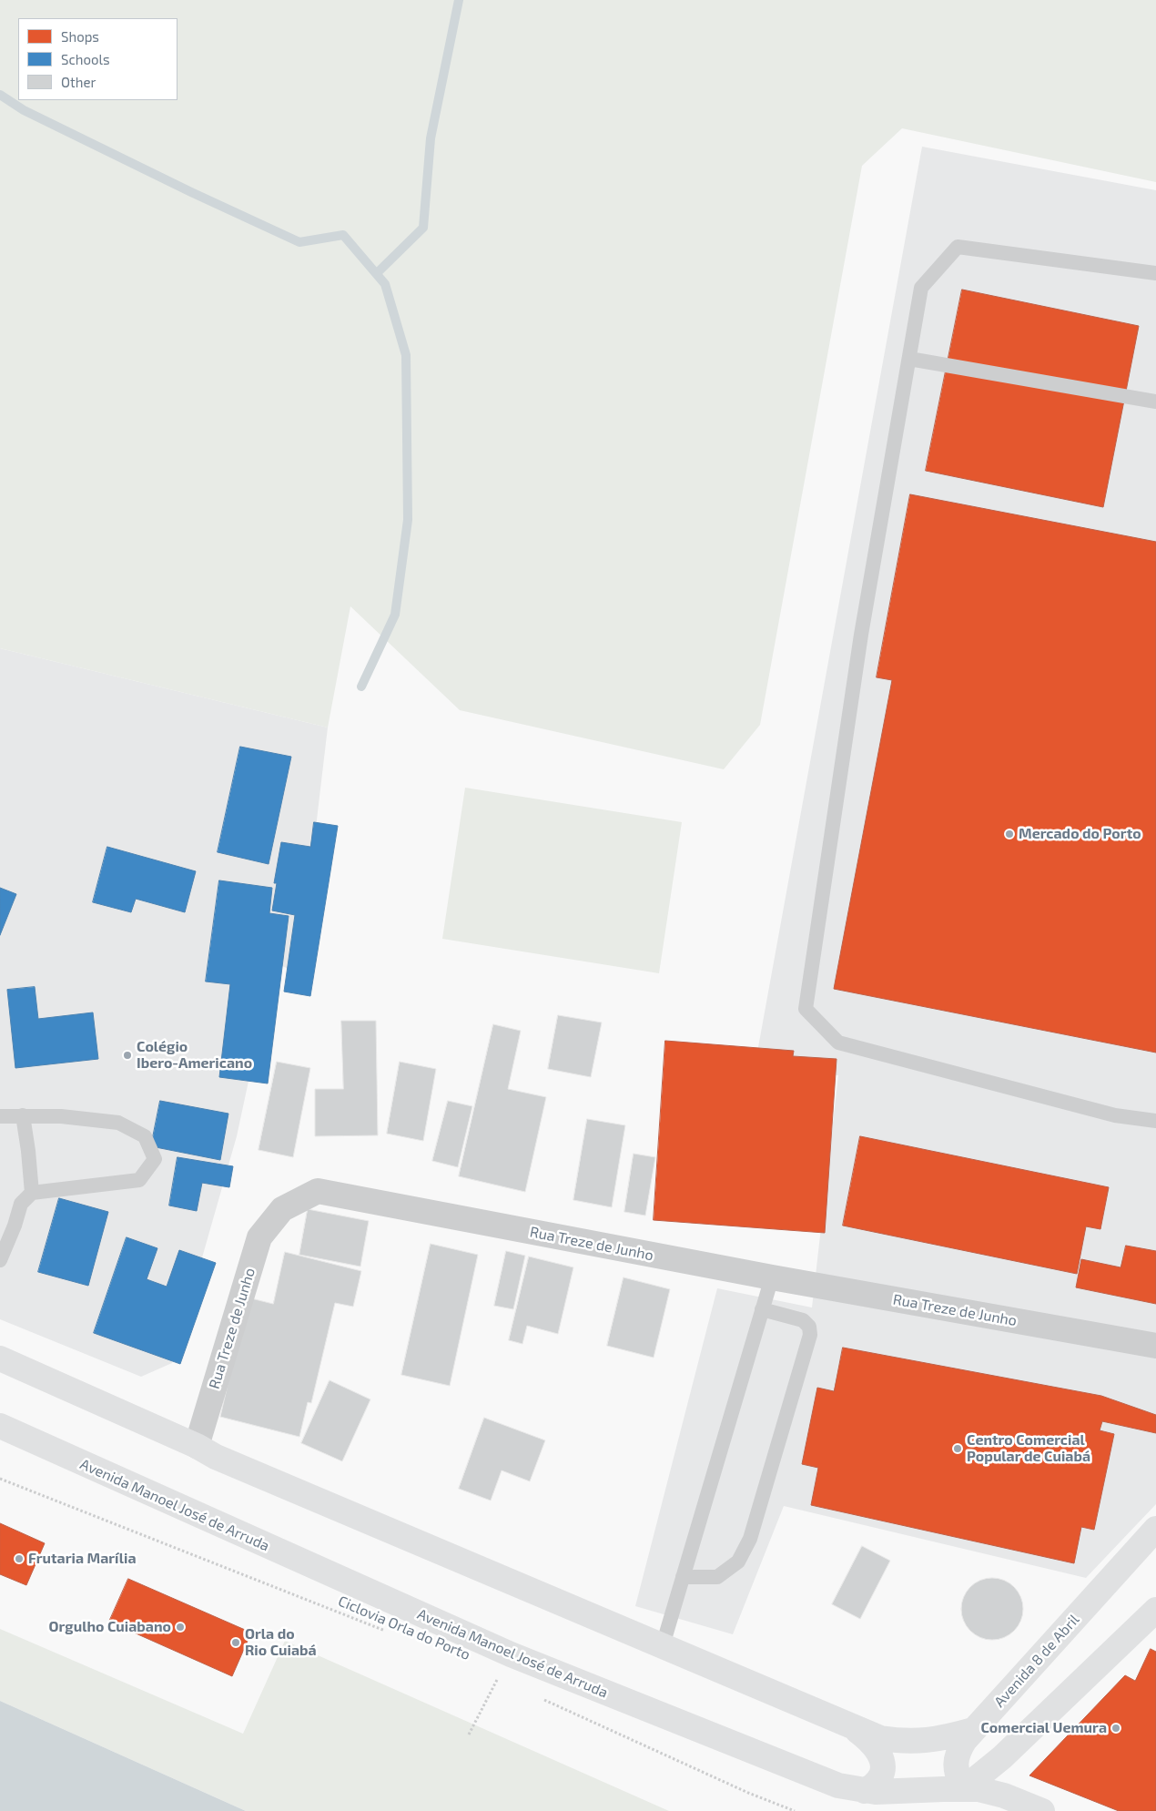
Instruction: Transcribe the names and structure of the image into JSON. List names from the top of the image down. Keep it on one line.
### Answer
{"streets":{"main road":["Avenida Manoel José de Arruda","Avenida 8 de Abril"],"street":["Rua Treze de Junho"],"path":["Ciclovia Orla do Porto"]},"crossings":[["Avenida Manoel José de Arruda","Avenida 8 de Abril"]],"places":["Mercado do Porto","Colégio Ibero-Americano","Centro Comercial Popular de Cuiabá","Frutaria Marília","Orgulho Cuiabano","Orla do Rio Cuiabá","Comercial Uemura"],"legend":["Shops","Schools","Other"]}
